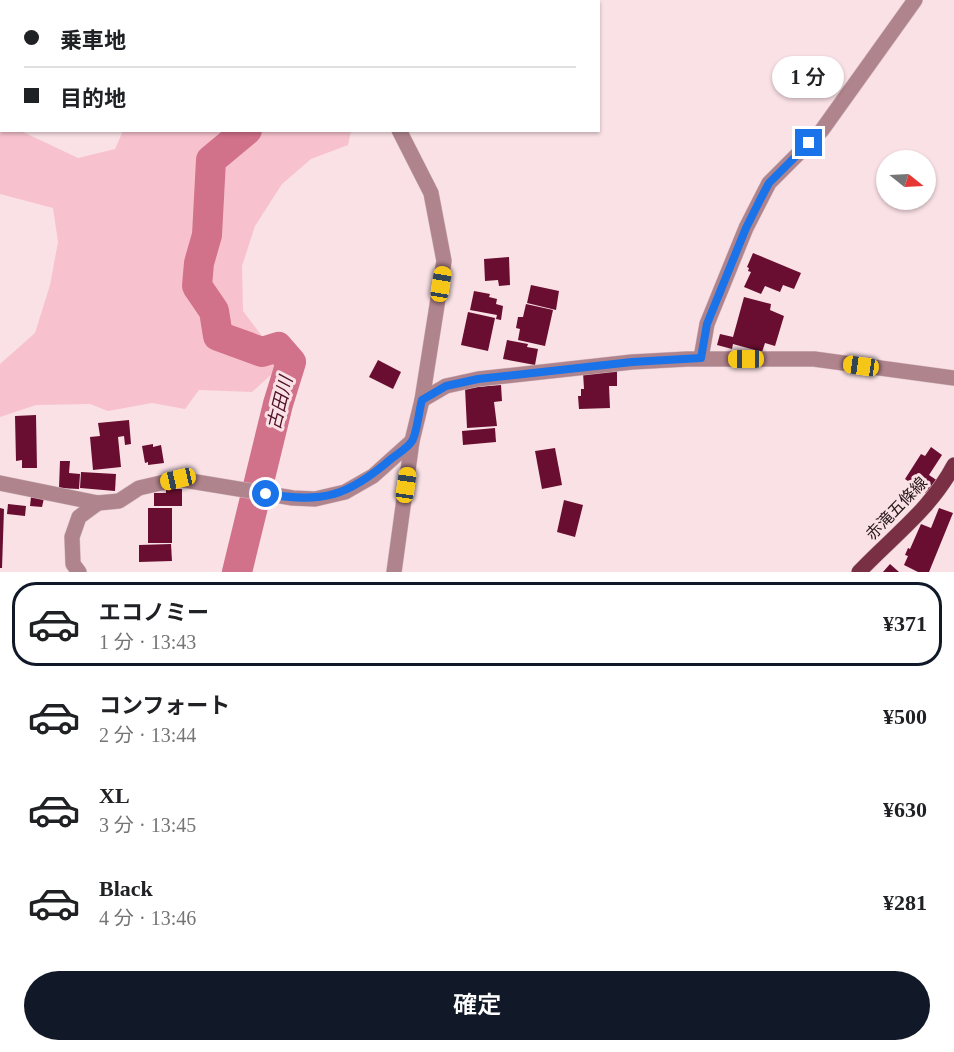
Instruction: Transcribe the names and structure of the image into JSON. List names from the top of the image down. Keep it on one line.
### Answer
{"streets":{"main road":["赤滝五條線"]},"water":["古田川"],"north":"right","page":{"banner":["乗車地","目的地"],"bubble":"1 分","list":[{"name":"エコノミー","note":"1 分 · 13:43","value":"¥371"},{"name":"コンフォート","note":"2 分 · 13:44","value":"¥500"},{"name":"XL","note":"3 分 · 13:45","value":"¥630"},{"name":"Black","note":"4 分 · 13:46","value":"¥281"}],"buttons":"確定"}}
